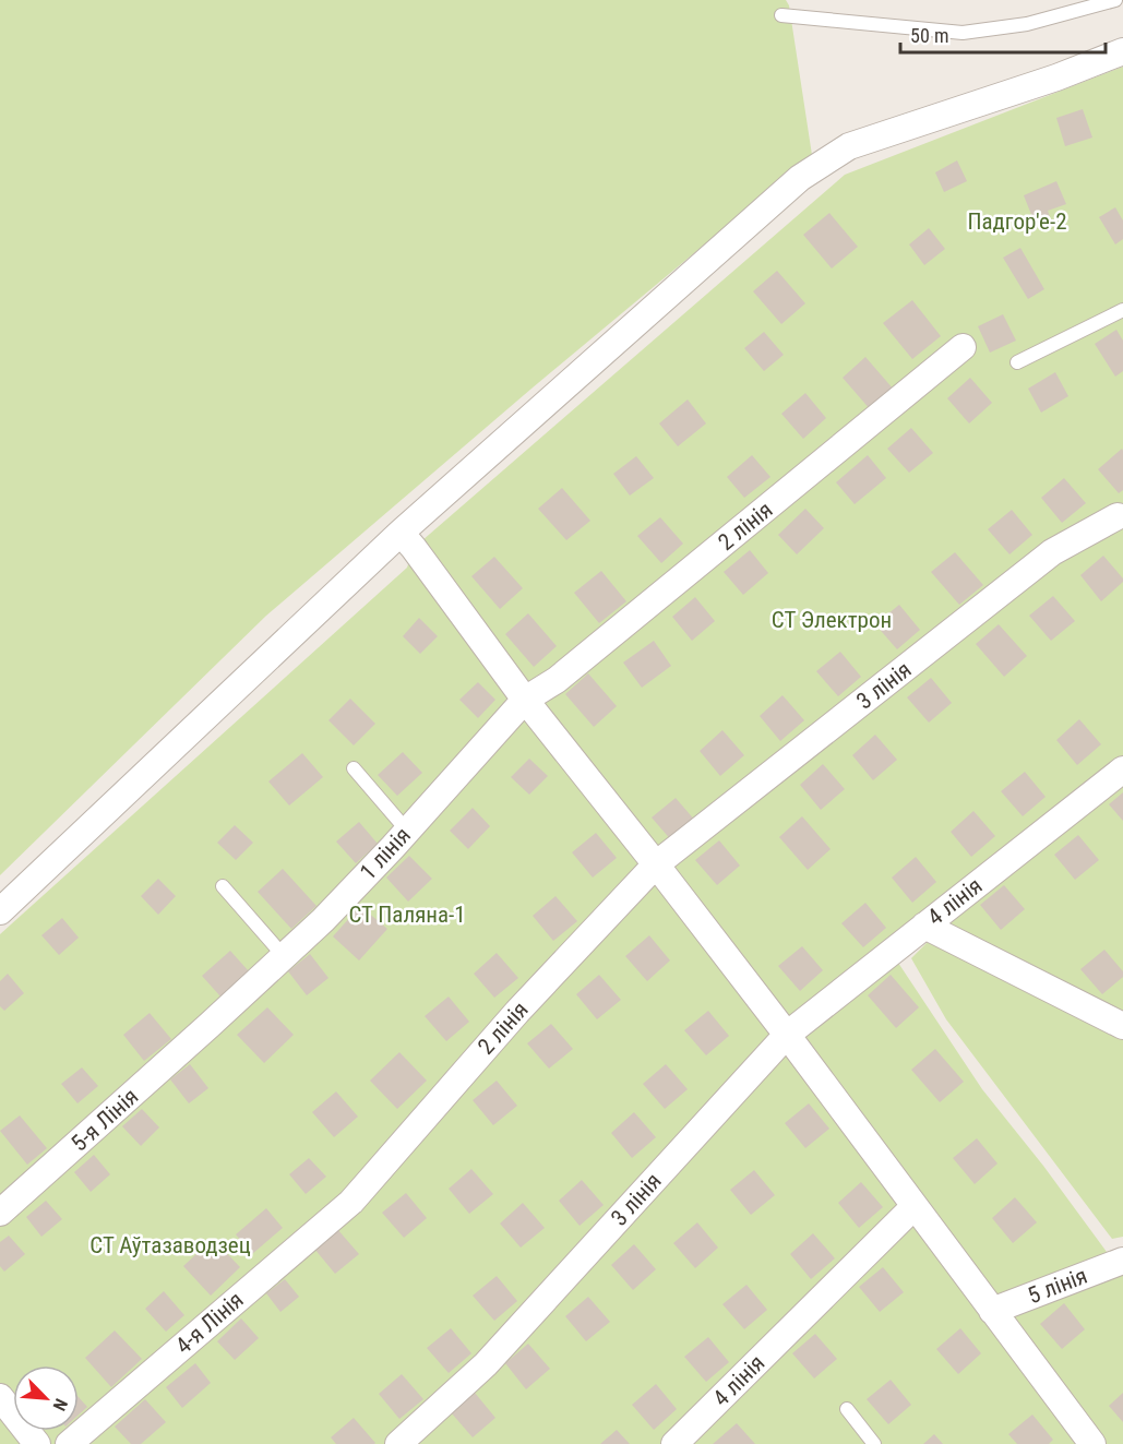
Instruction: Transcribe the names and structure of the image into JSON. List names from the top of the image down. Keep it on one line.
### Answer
{"streets":{"street":["2 лінія","3 лінія","1 лінія","4 лінія","5-я Лінія","5 лінія","4-я Лінія"]},"crossings":[["2 лінія","3 лінія"],["2 лінія","1 лінія"],["2 лінія","4-я Лінія"],["3 лінія","4 лінія"],["1 лінія","5-я Лінія"]],"parks":["Падгор'е-2","СТ Электрон","СТ Паляна-1","СТ Аўтазаводзец"],"scale_bar":"50 m","north":"bottom right"}
